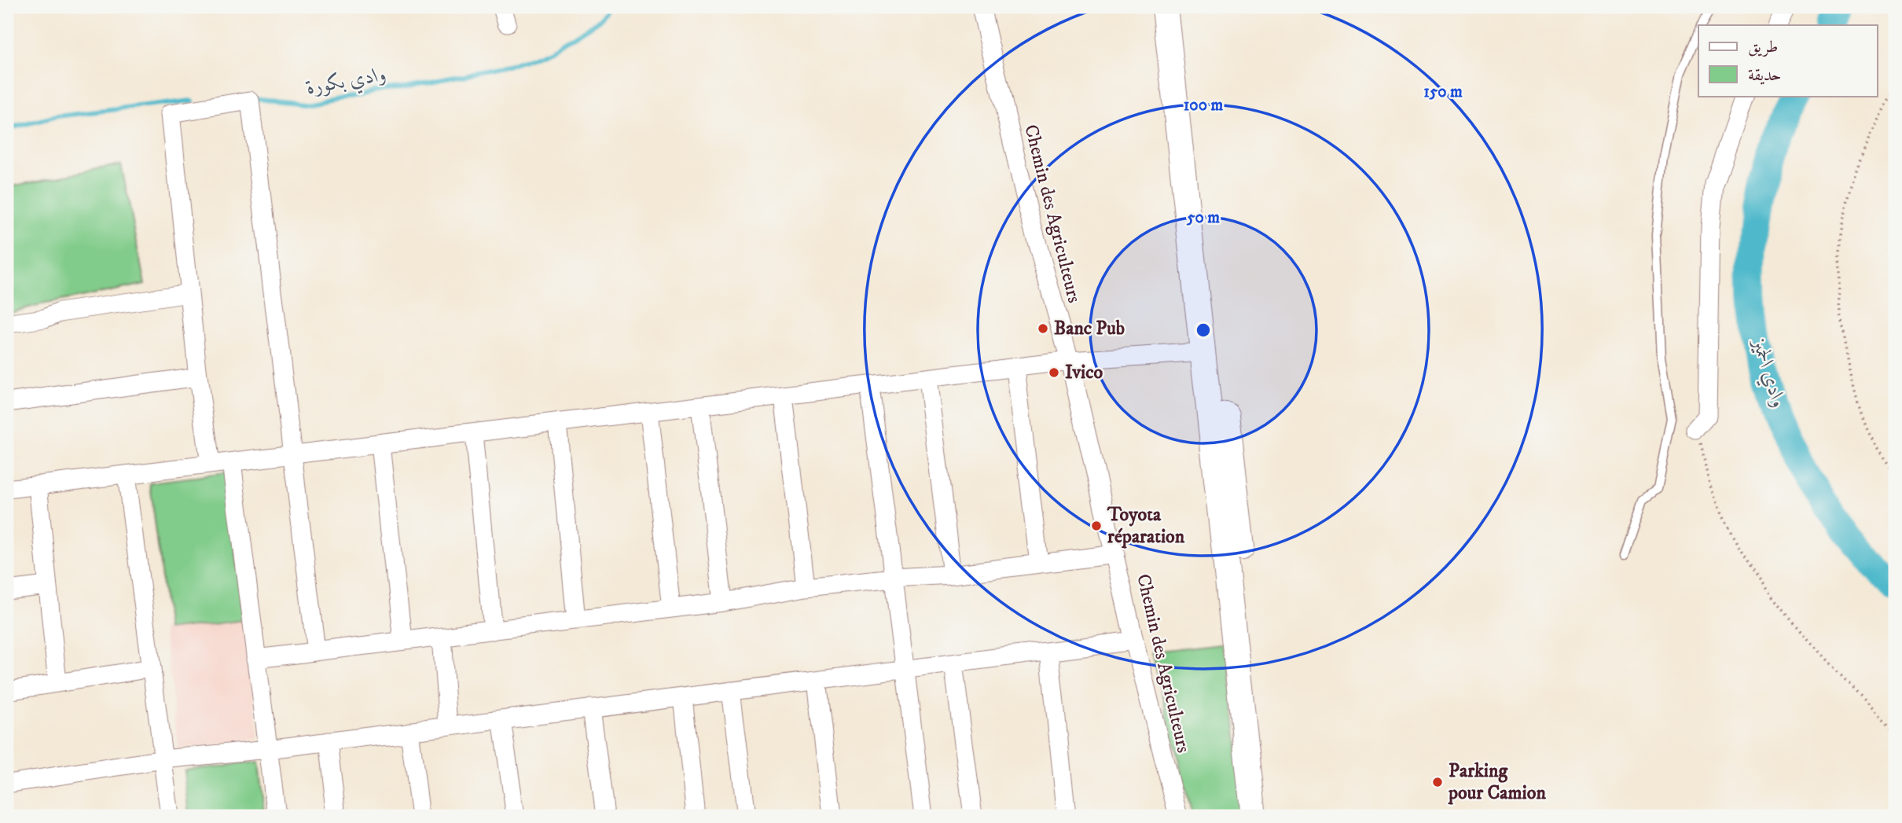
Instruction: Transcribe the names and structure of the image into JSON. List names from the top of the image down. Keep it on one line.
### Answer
{"streets":{"street":["Chemin des Agriculteurs"]},"water":["وادي بكورة","وادي الحميز"],"places":["Banc Pub","Ivico","Toyota réparation","Parking pour Camion"],"legend":["طريق","حديقة"],"rings":["150 m","100 m","50 m"]}
